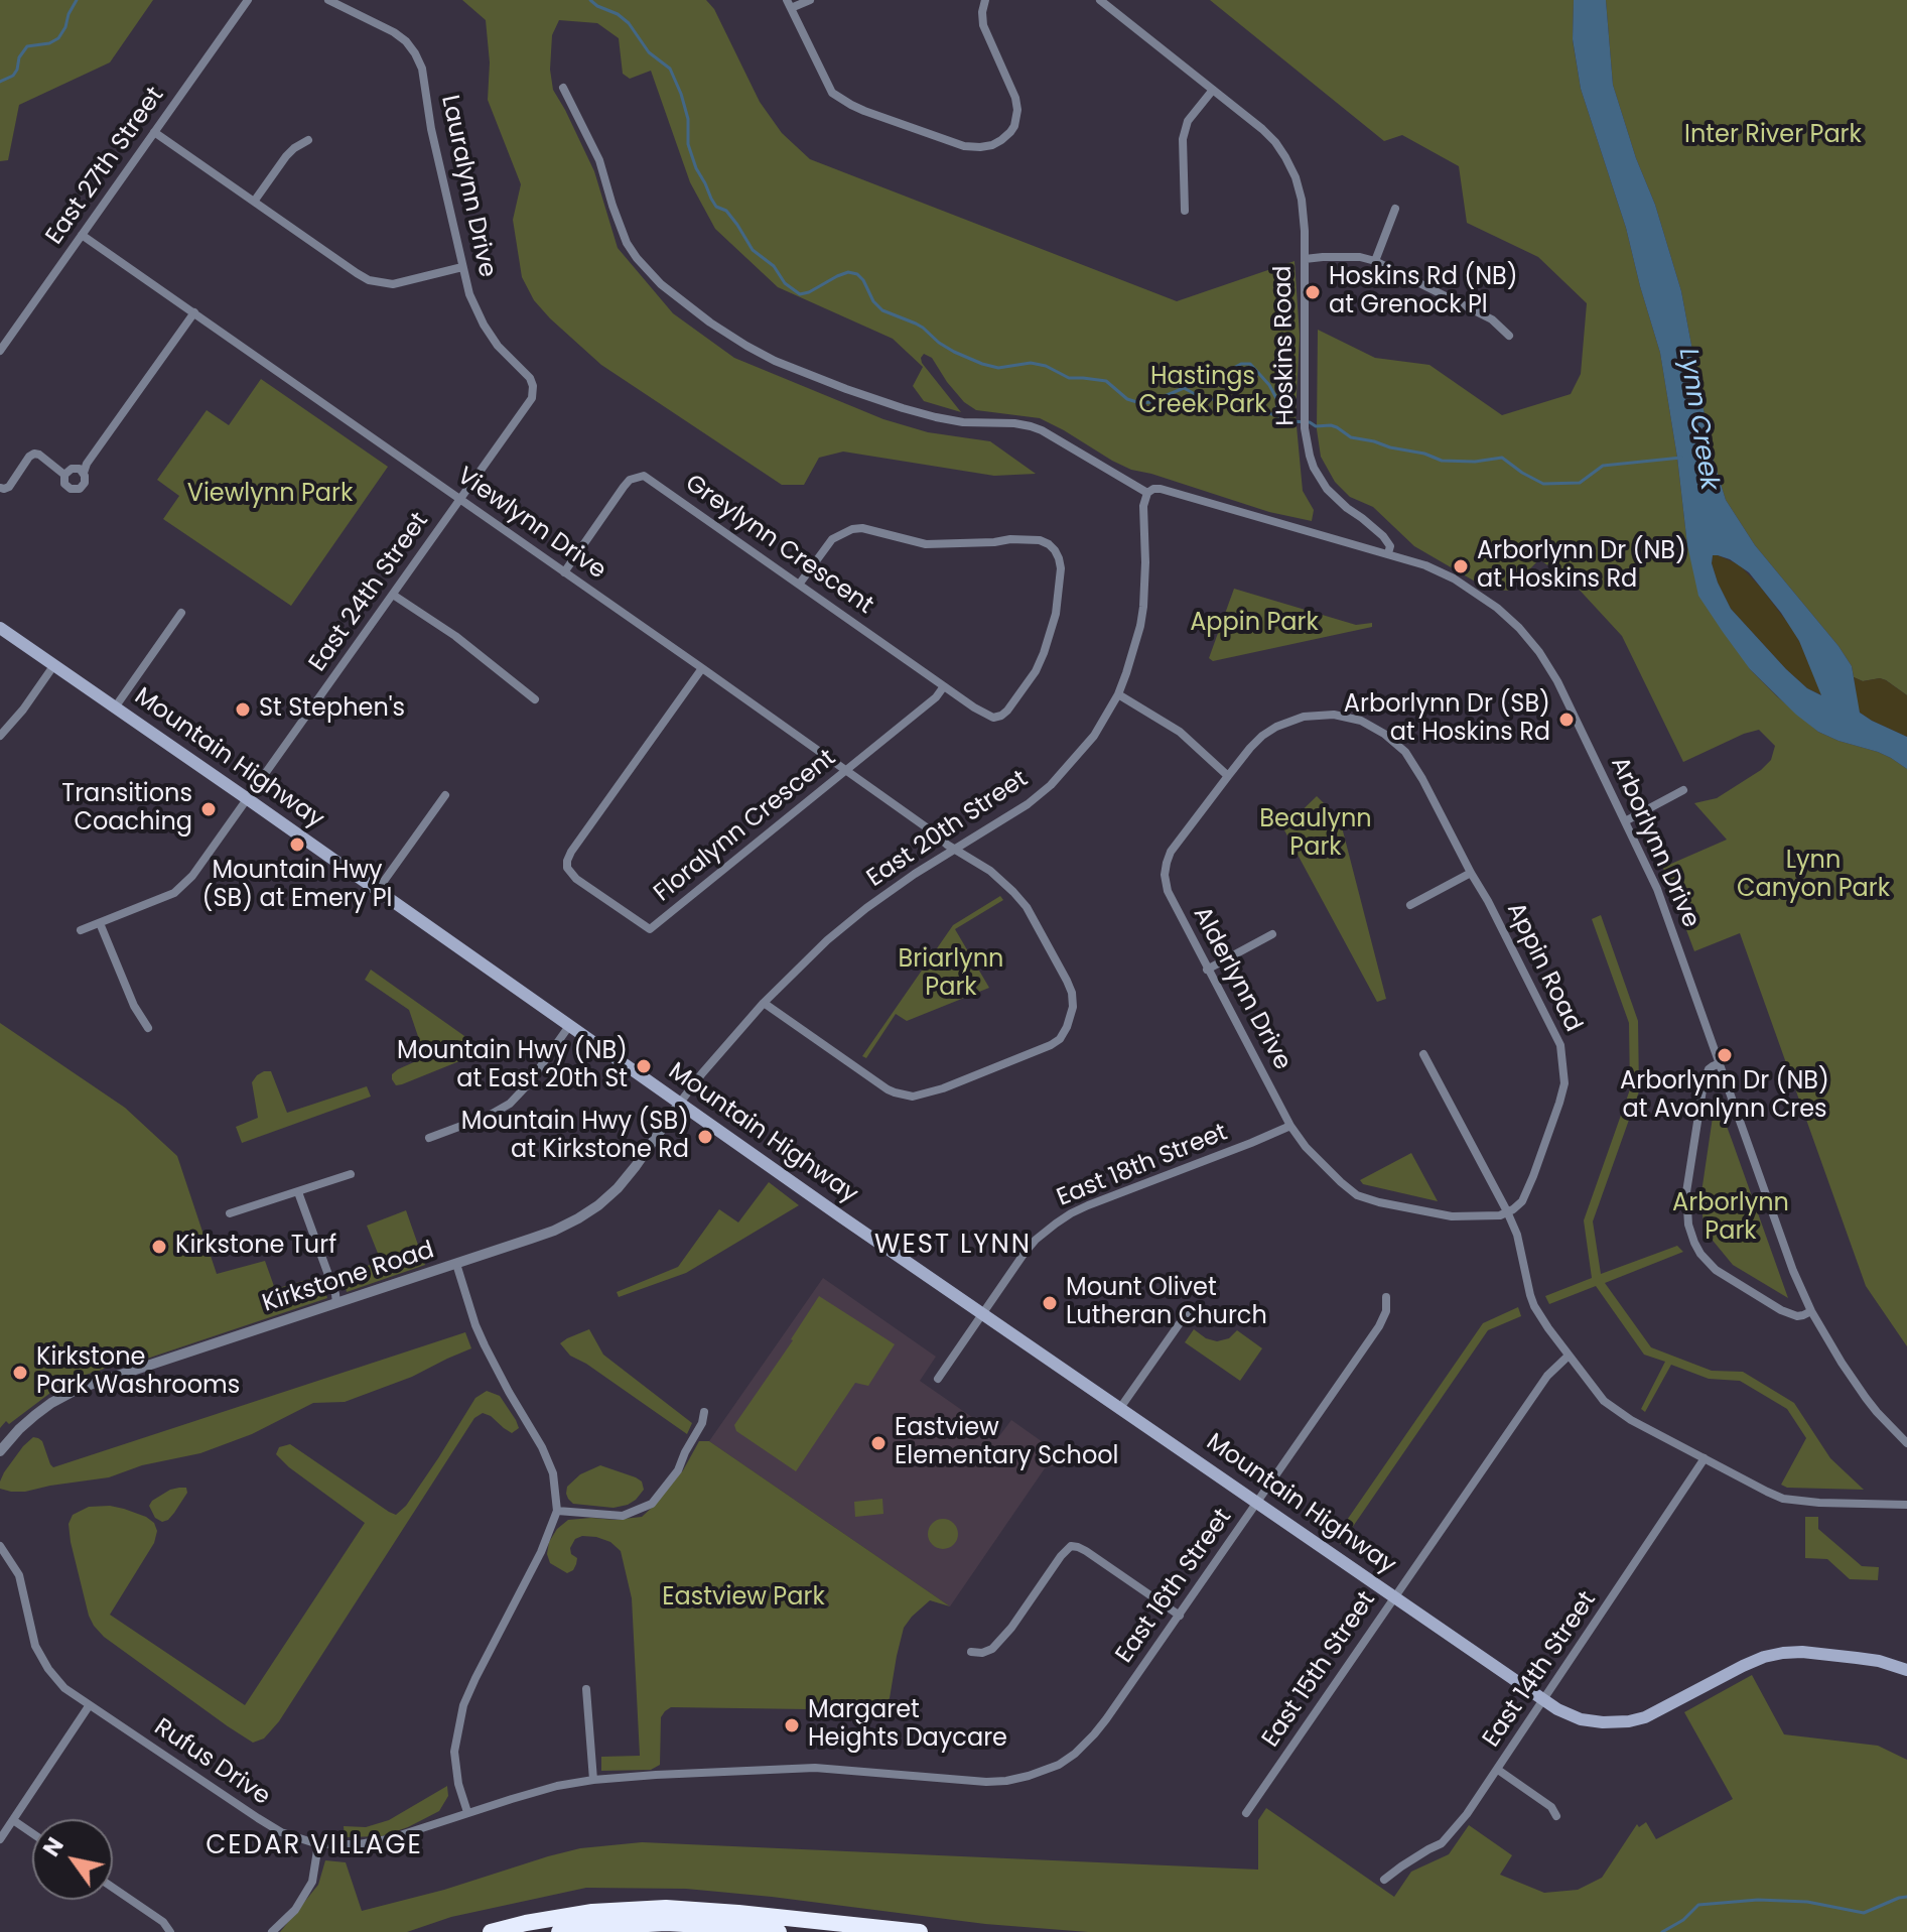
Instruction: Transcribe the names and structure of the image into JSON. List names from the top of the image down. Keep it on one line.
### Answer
{"streets":{"main road":["Mountain Highway"],"street":["East 27th Street","Lauralynn Drive","Hoskins Road","Viewlynn Drive","Greylynn Crescent","East 24th Street","Floralynn Crescent","East 20th Street","Arborlynn Drive","Appin Road","Alderlynn Drive","East 18th Street","Kirkstone Road","East 16th Street","East 15th Street","East 14th Street","Rufus Drive"]},"crossings":[["East 27th Street","Viewlynn Drive"],["Lauralynn Drive","East 24th Street"],["Hoskins Road","Arborlynn Drive"],["Viewlynn Drive","Greylynn Crescent"],["Viewlynn Drive","East 24th Street"],["Viewlynn Drive","Floralynn Crescent"],["Viewlynn Drive","East 20th Street"],["Greylynn Crescent","Floralynn Crescent"],["East 24th Street","Mountain Highway"],["Mountain Highway","East 20th Street"],["Mountain Highway","East 18th Street"],["Mountain Highway","Kirkstone Road"],["Mountain Highway","East 16th Street"],["Mountain Highway","East 15th Street"],["Mountain Highway","East 14th Street"],["East 20th Street","Arborlynn Drive"],["East 20th Street","Kirkstone Road"],["Appin Road","Alderlynn Drive"],["Alderlynn Drive","East 18th Street"],["East 16th Street","Rufus Drive"]],"districts":["WEST LYNN","CEDAR VILLAGE"],"water":["Lynn Creek"],"parks":["Inter River Park","Hastings Creek Park","Viewlynn Park","Appin Park","Beaulynn Park","Lynn Canyon Park","Briarlynn Park","Arborlynn Park","Eastview Park"],"places":["Hoskins Rd (NB) at Grenock Pl","Arborlynn Dr (NB) at Hoskins Rd","St Stephen's","Arborlynn Dr (SB) at Hoskins Rd","Transitions Coaching","Mountain Hwy (SB) at Emery Pl","Arborlynn Dr (NB) at Avonlynn Cres","Mountain Hwy (NB) at East 20th St","Mountain Hwy (SB) at Kirkstone Rd","Kirkstone Turf","Mount Olivet Lutheran Church","Kirkstone Park Washrooms","Eastview Elementary School","Margaret Heights Daycare"],"north":"top left"}
